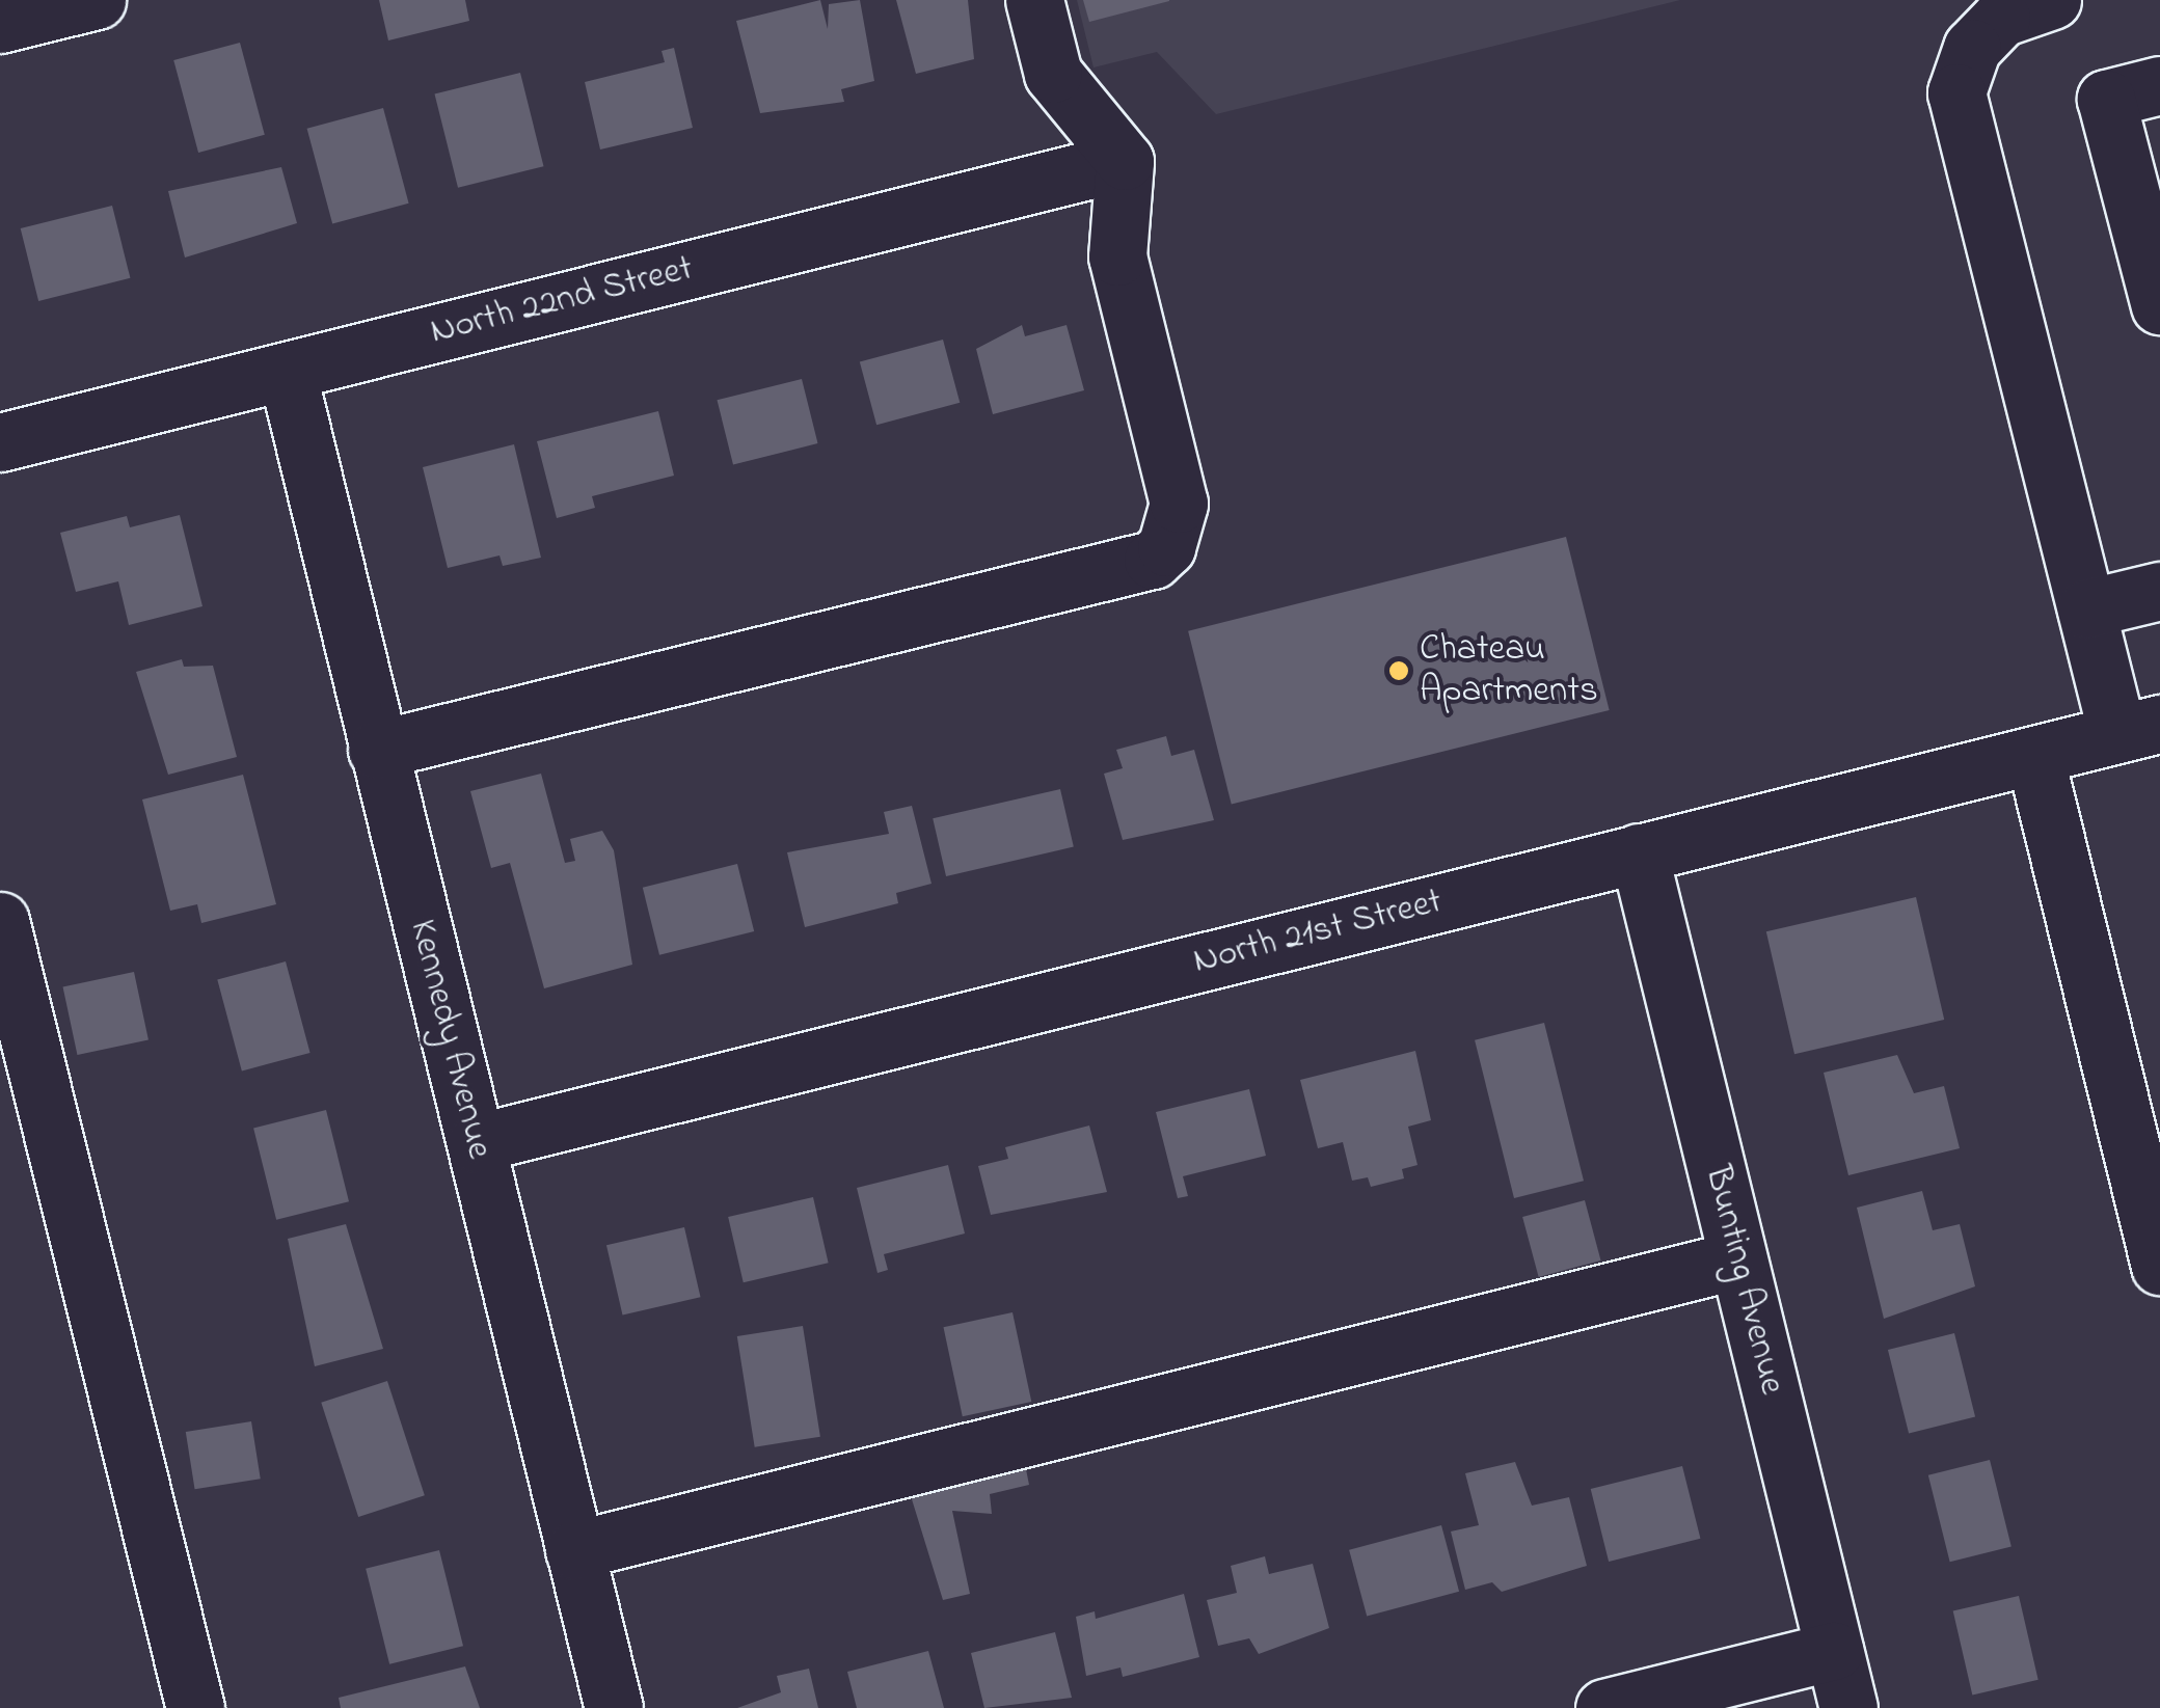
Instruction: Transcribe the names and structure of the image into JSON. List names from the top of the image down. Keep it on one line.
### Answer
{"streets":{"street":["North 22nd Street","North 21st Street","Kennedy Avenue","Bunting Avenue"]},"crossings":[["North 22nd Street","Kennedy Avenue"],["North 21st Street","Kennedy Avenue"],["North 21st Street","Bunting Avenue"]],"places":["Chateau Apartments"]}
